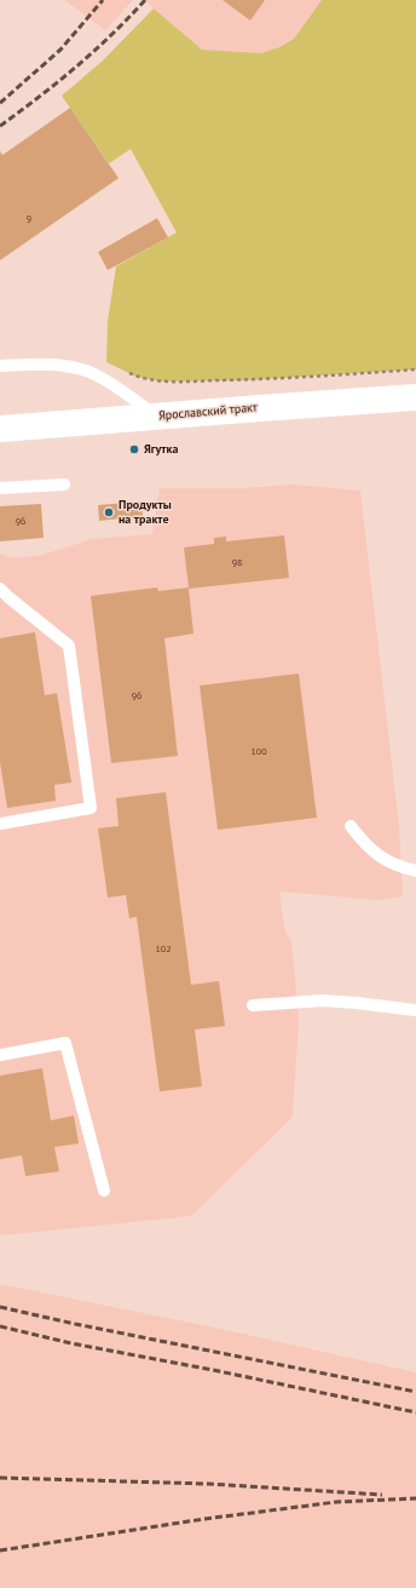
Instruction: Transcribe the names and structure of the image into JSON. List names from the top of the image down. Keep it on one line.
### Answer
{"streets":{"street":["Ярославский тракт"]},"places":["Ягутка","Продукты на тракте"],"house_numbers":["9","96","98","96","100","102"]}
